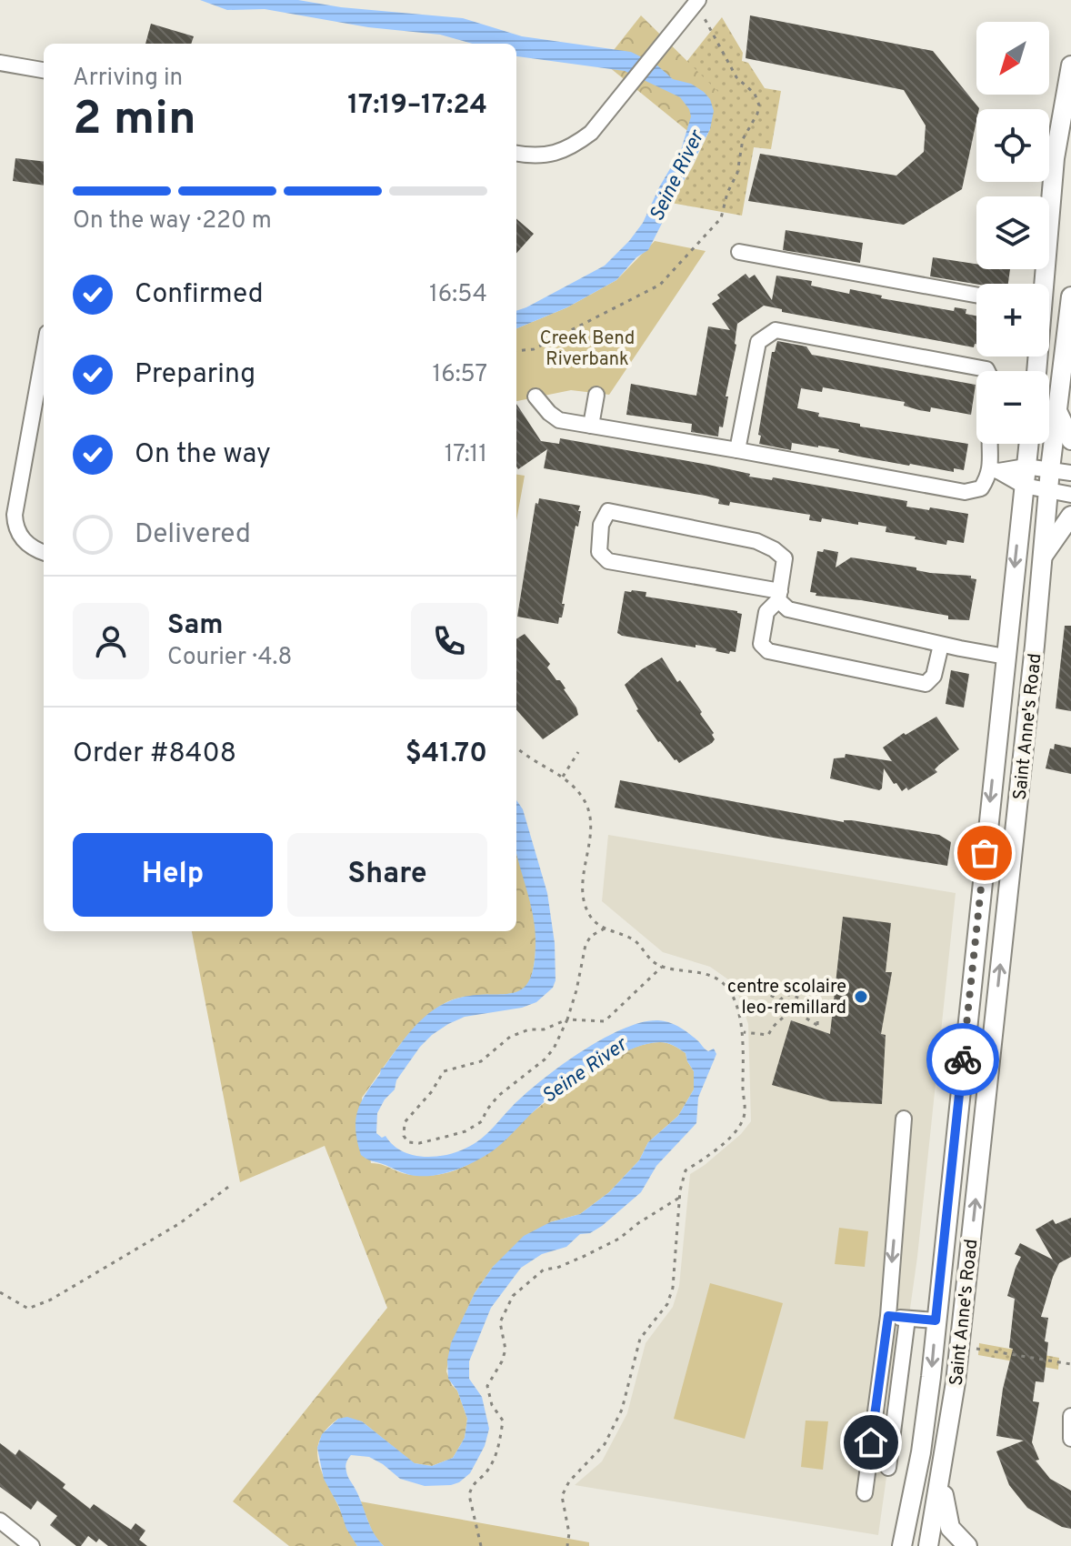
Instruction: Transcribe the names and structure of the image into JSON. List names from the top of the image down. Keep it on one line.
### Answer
{"streets":{"main road":["Saint Anne's Road"]},"water":["Seine River"],"parks":["Creek Bend Riverbank"],"places":["centre scolaire leo-remillard"],"north":"bottom left","page":{"map_buttons":["+","−"],"heading":["2 min","Arriving in","17:19–17:24"],"panel":["Sam","Courier · 4.8","Order #8408","$41.70"],"bar":"On the way · 220 m","list":[["Confirmed","16:54"],["Preparing","16:57"],["On the way","17:11"],"Delivered"],"buttons":["Help","Share"]}}
